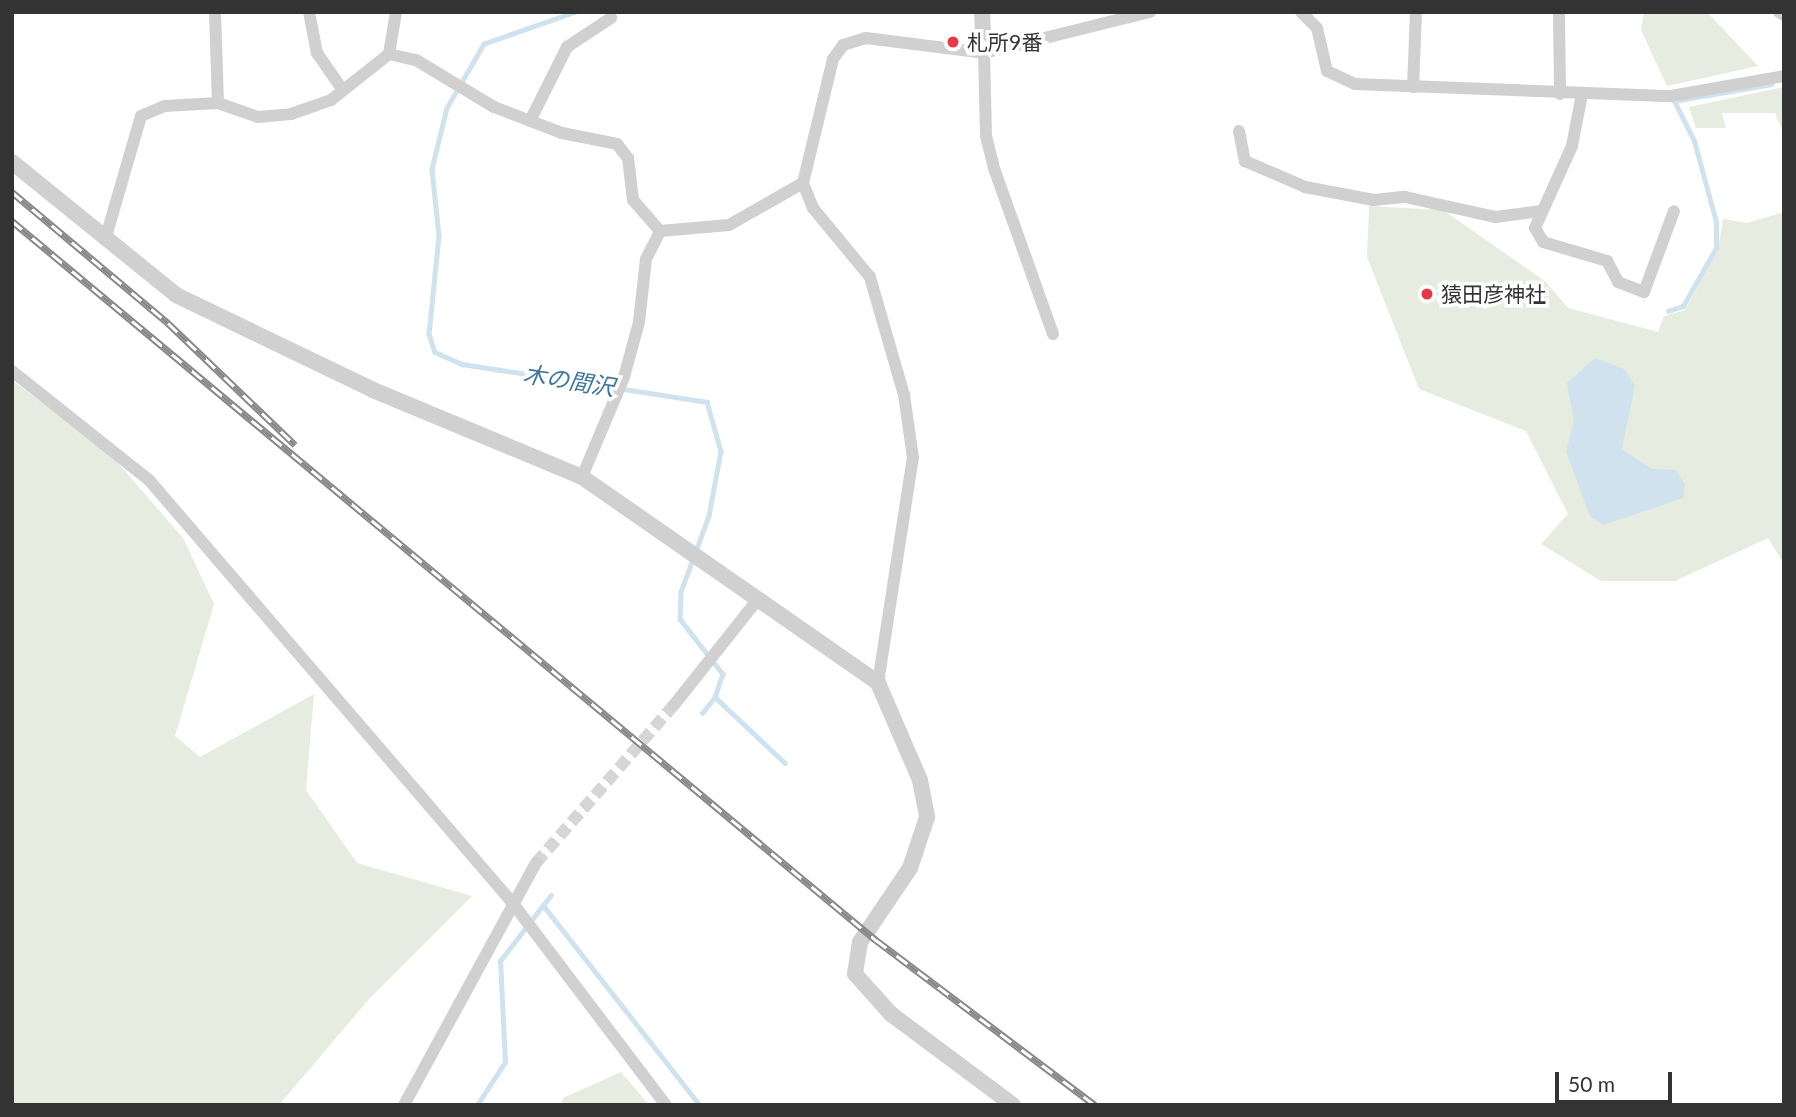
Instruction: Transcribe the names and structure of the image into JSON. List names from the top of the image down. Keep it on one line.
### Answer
{"water":["木の間沢"],"places":["札所9番","猿田彦神社"],"scale_bar":"50 m"}
